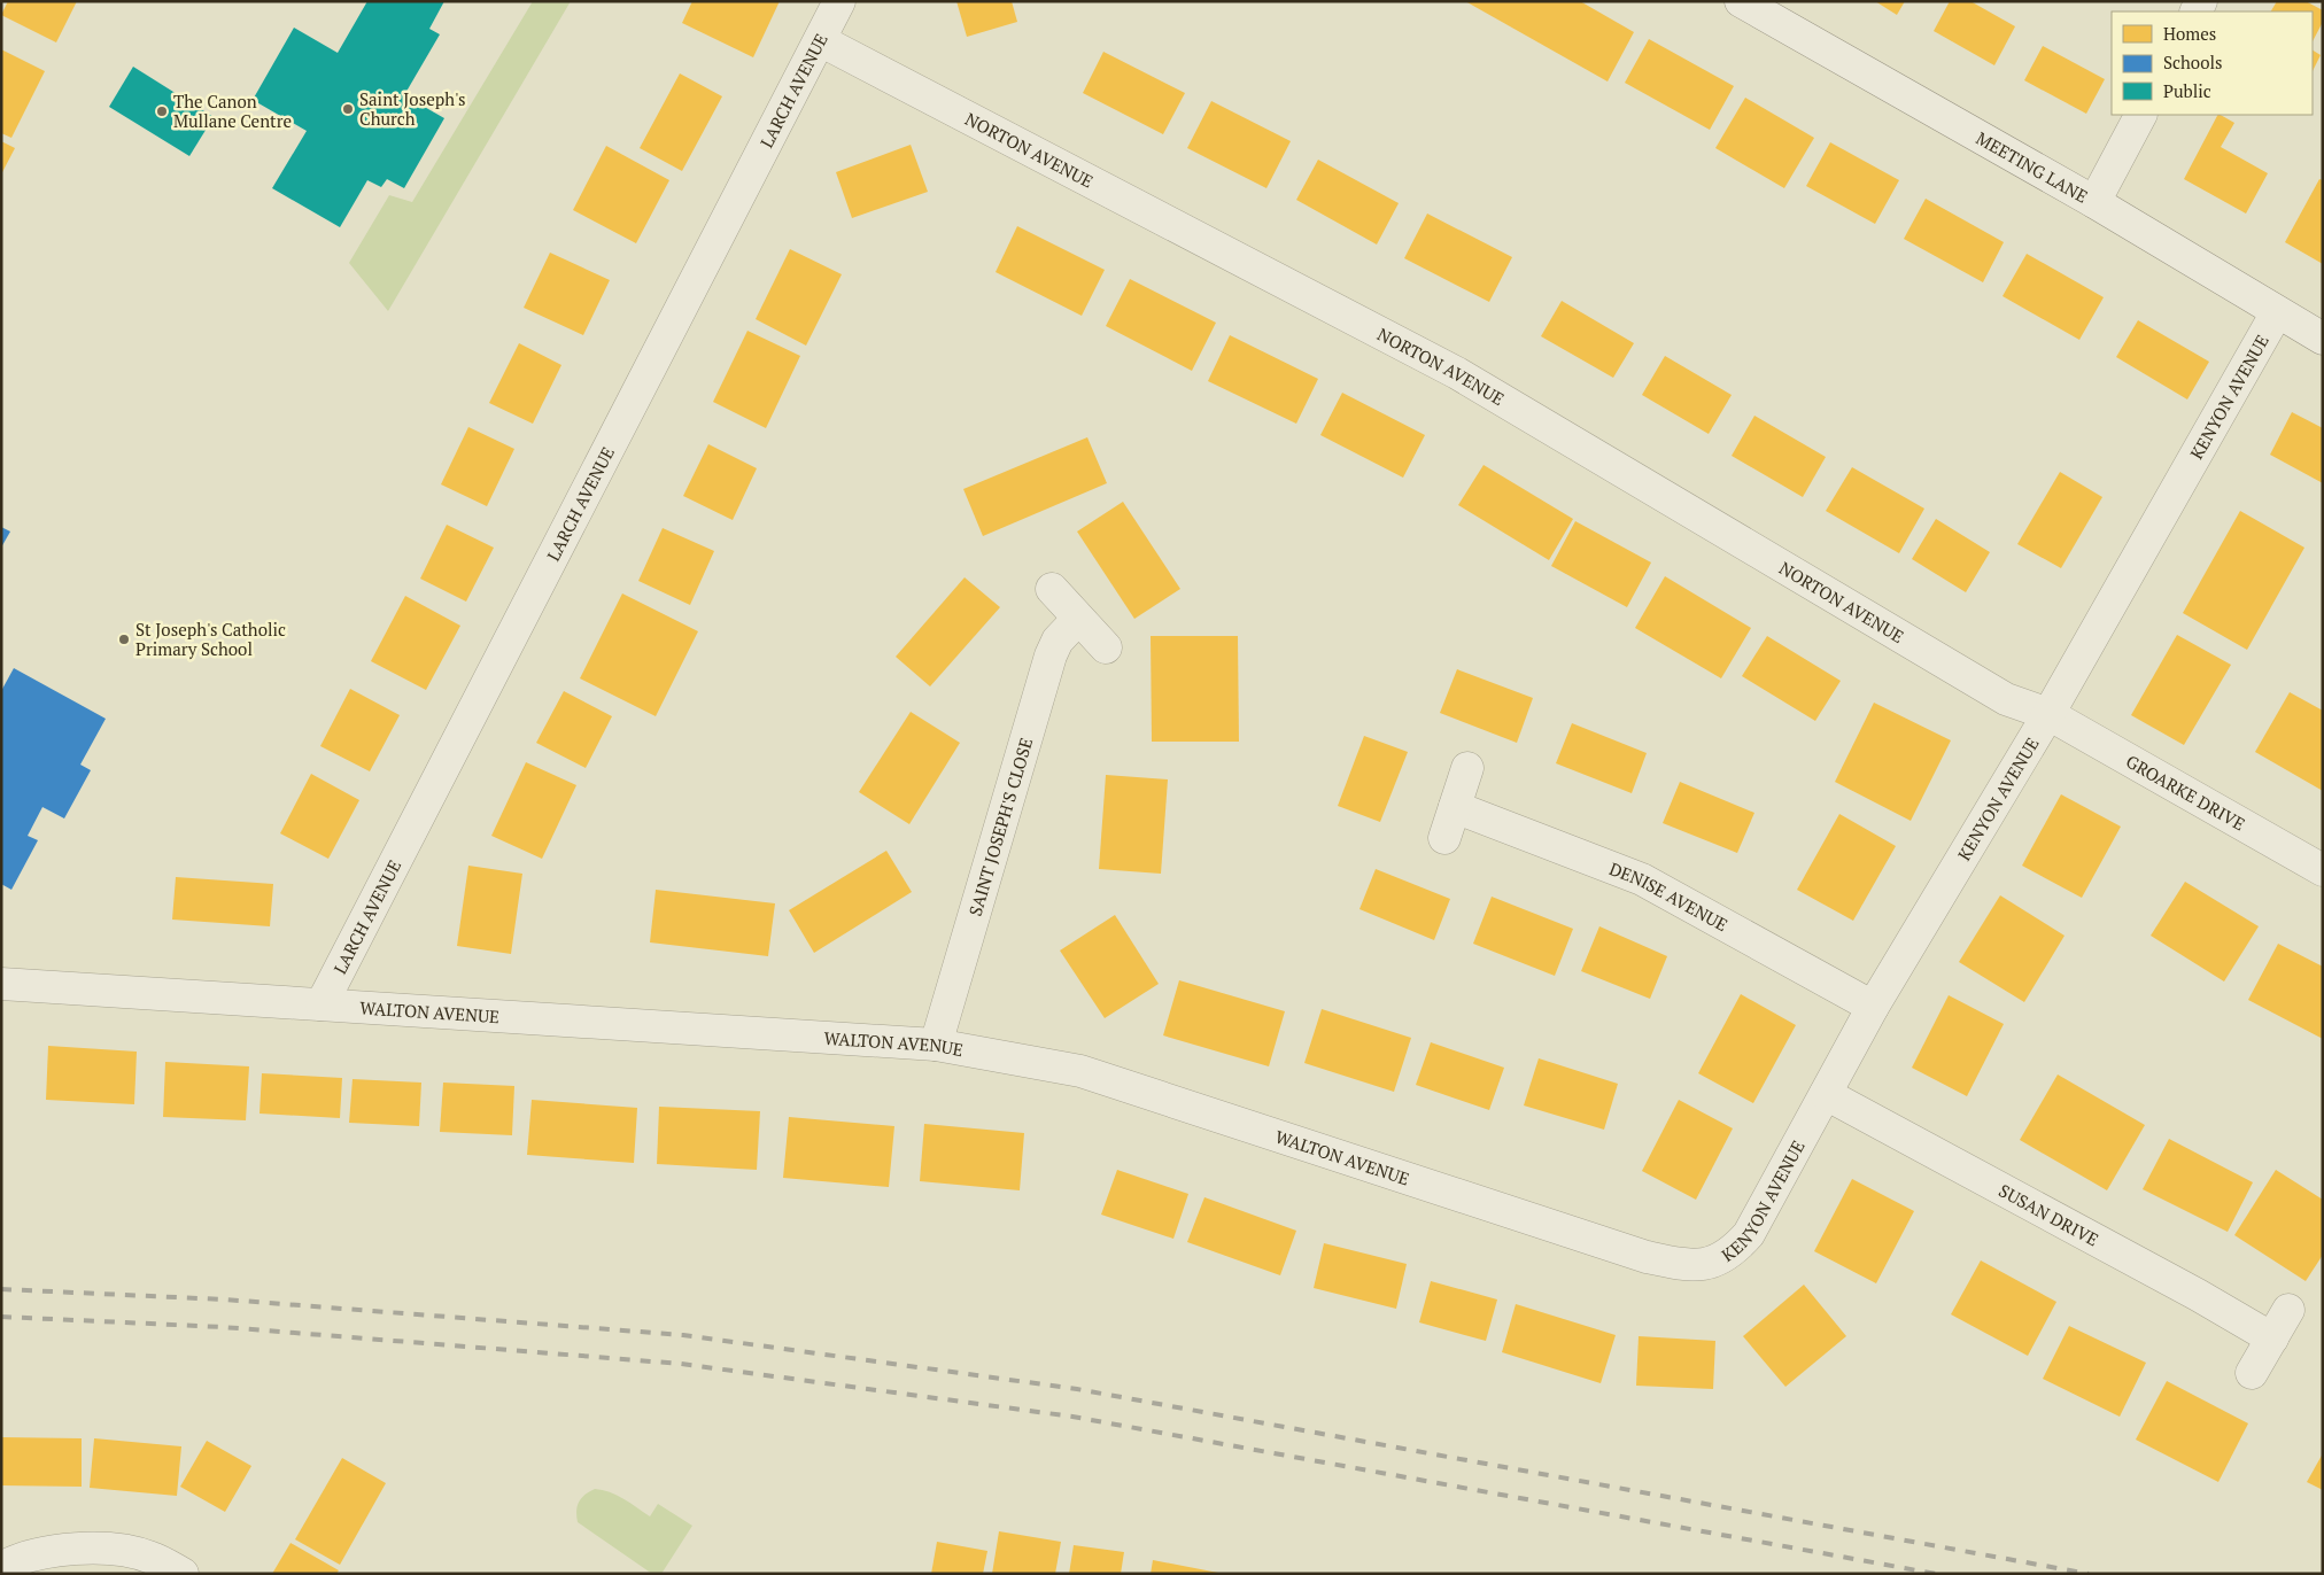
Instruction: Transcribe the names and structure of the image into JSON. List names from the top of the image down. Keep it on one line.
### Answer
{"streets":{"street":["LARCH AVENUE","NORTON AVENUE","MEETING LANE","KENYON AVENUE","GROARKE DRIVE","SAINT JOSEPH'S CLOSE","DENISE AVENUE","WALTON AVENUE","SUSAN DRIVE"]},"crossings":[["LARCH AVENUE","NORTON AVENUE"],["LARCH AVENUE","WALTON AVENUE"],["NORTON AVENUE","KENYON AVENUE"],["NORTON AVENUE","GROARKE DRIVE"],["MEETING LANE","KENYON AVENUE"],["KENYON AVENUE","GROARKE DRIVE"],["KENYON AVENUE","DENISE AVENUE"],["KENYON AVENUE","WALTON AVENUE"],["KENYON AVENUE","SUSAN DRIVE"],["SAINT JOSEPH'S CLOSE","WALTON AVENUE"]],"places":["Saint Joseph's Church","The Canon Mullane Centre","St Joseph's Catholic Primary School"],"legend":["Homes","Schools","Public"]}
